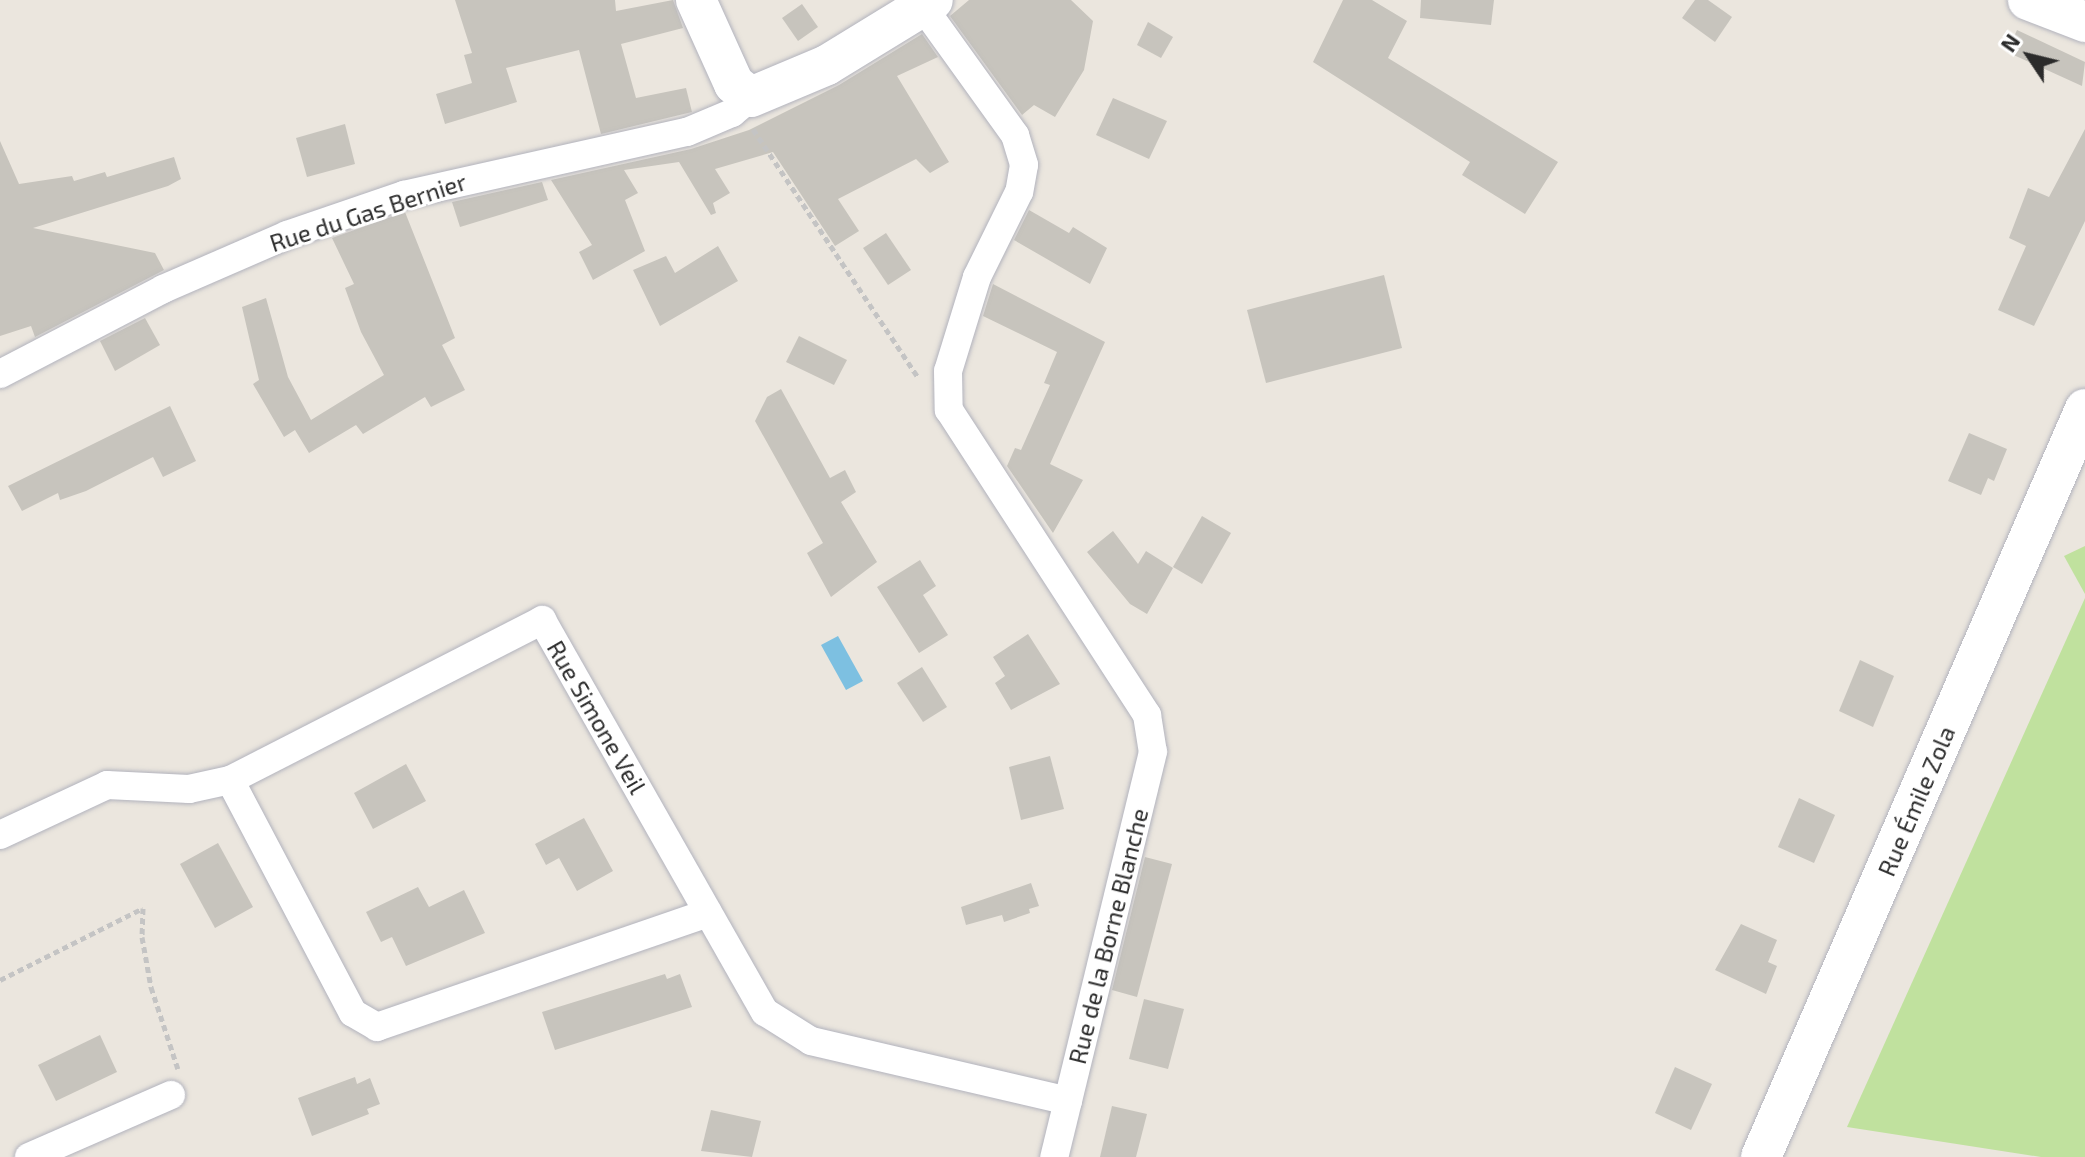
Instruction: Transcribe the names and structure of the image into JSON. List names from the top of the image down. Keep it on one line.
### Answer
{"streets":{"street":["Rue du Gas Bernier","Rue Simone Veil","Rue Émile Zola","Rue de la Borne Blanche"]},"crossings":[["Rue Simone Veil","Rue de la Borne Blanche"]],"north":"top left"}
